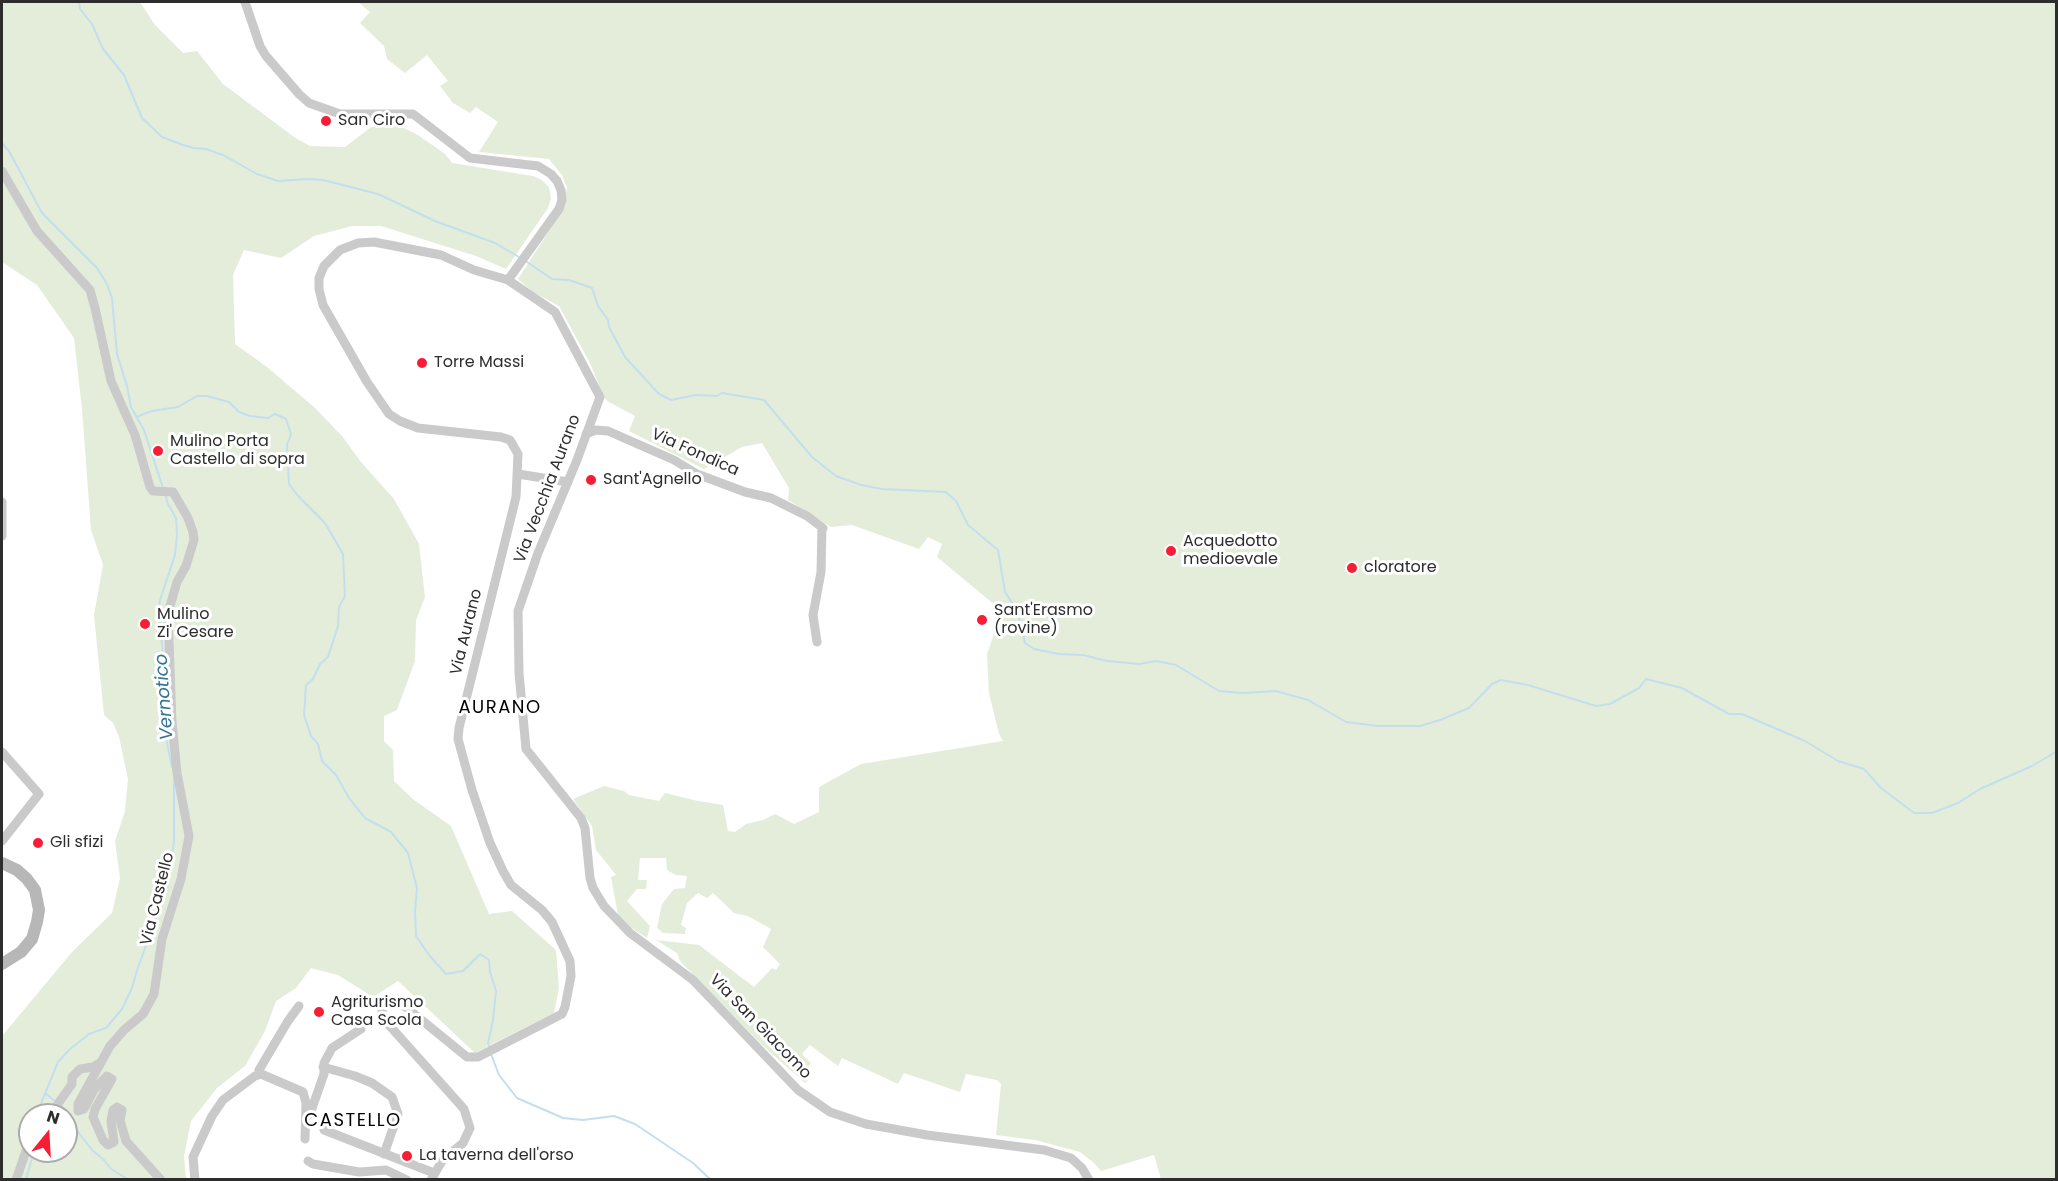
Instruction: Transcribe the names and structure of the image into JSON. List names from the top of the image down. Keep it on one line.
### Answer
{"streets":{"street":["Via Fondica","Via Vecchia Aurano","Via Aurano","Via Castello","Via San Giacomo"]},"crossings":[["Via Fondica","Via Vecchia Aurano"],["Via Vecchia Aurano","Via Aurano"],["Via Vecchia Aurano","Via San Giacomo"]],"districts":["AURANO","CASTELLO"],"water":["Vernotico"],"places":["San Ciro","Torre Massi","Mulino Porta Castello di sopra","Sant'Agnello","Acquedotto medioevale","cloratore","Sant'Erasmo (rovine)","Mulino Zi' Cesare","Gli sfizi","Agriturismo Casa Scola","La taverna dell'orso"],"north":"top"}
